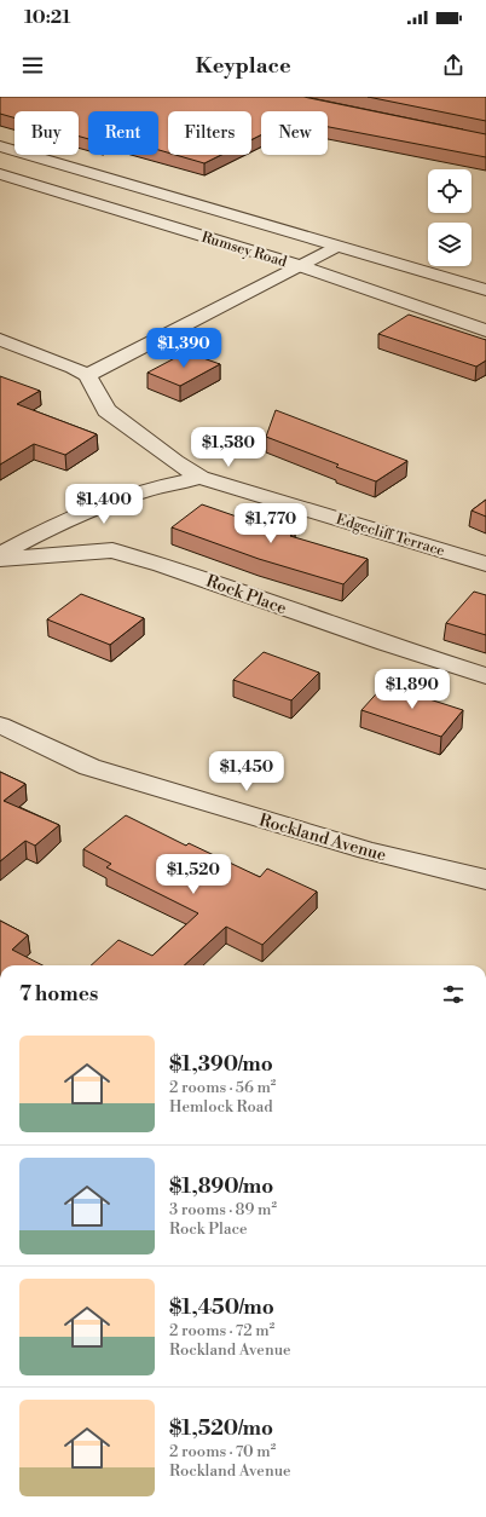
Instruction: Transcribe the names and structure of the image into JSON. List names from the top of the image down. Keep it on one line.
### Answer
{"streets":{"street":["Rumsey Road","Edgecliff Terrace","Rock Place","Rockland Avenue"]},"page":{"status":"10:21","header":"Keyplace","chip":["Buy","Rent","Filters","New"],"price":["$1,390","$1,580","$1,400","$1,770","$1,890","$1,450","$1,520"],"heading":"7 homes","list":[{"name":"$1,390/mo","note":"2 rooms · 56 m² · Hemlock Road"},{"name":"$1,890/mo","note":"3 rooms · 89 m² · Rock Place"},{"name":"$1,450/mo","note":"2 rooms · 72 m² · Rockland Avenue"},{"name":"$1,520/mo","note":"2 rooms · 70 m² · Rockland Avenue"}]}}
